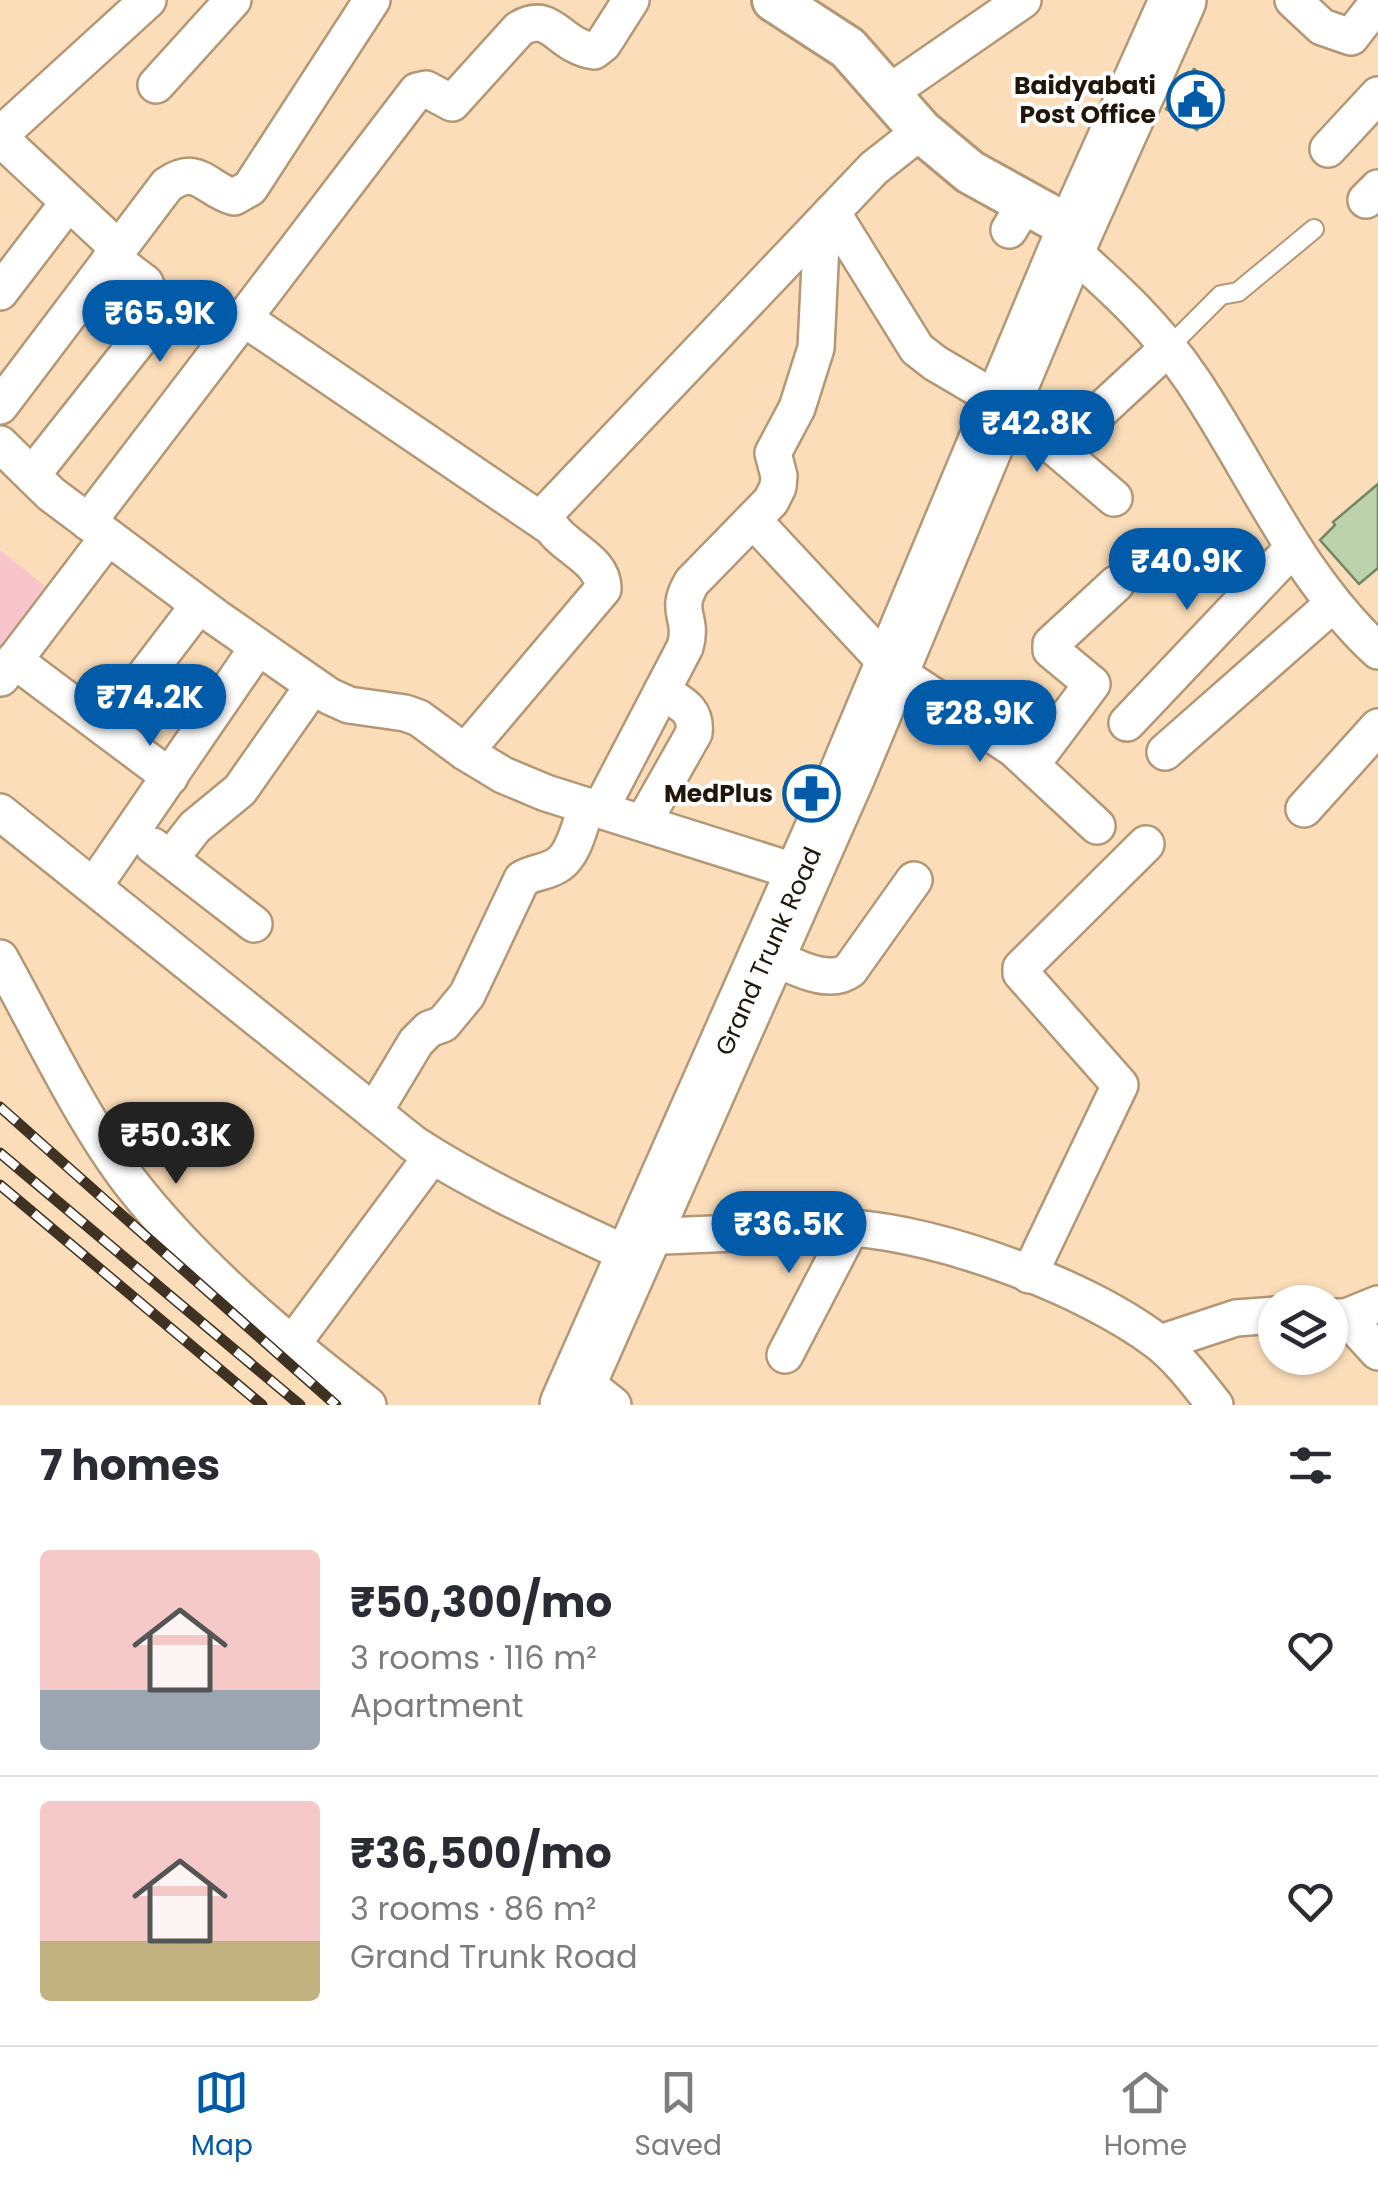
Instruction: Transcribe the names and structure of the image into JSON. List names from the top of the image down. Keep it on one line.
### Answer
{"streets":{"main road":["Grand Trunk Road"]},"places":{"public building":["Baidyabati Post Office"],"pharmacy":["MedPlus"]},"page":{"price":["₹65.9K","₹42.8K","₹40.9K","₹74.2K","₹28.9K","₹50.3K","₹36.5K"],"heading":"7 homes","list":[{"name":"₹50,300/mo","note":"3 rooms · 116 m² · Apartment"},{"name":"₹36,500/mo","note":"3 rooms · 86 m² · Grand Trunk Road"}],"tabs":["Map","Saved","Home"]}}
